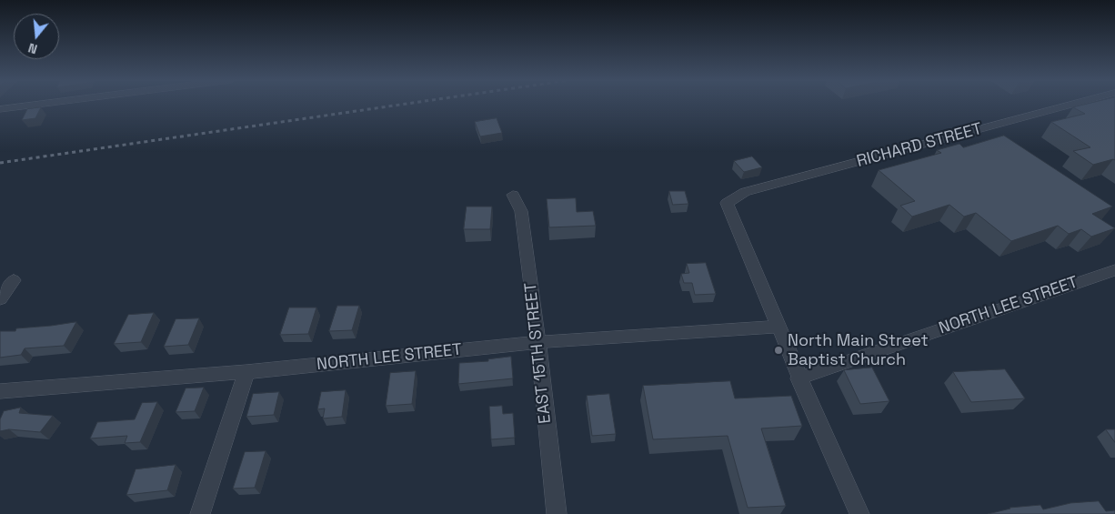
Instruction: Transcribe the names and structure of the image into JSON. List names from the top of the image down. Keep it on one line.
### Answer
{"streets":{"street":["RICHARD STREET","NORTH LEE STREET","EAST 15TH STREET"]},"crossings":[["RICHARD STREET","NORTH LEE STREET"],["NORTH LEE STREET","EAST 15TH STREET"]],"places":["North Main Street Baptist Church"],"north":"bottom"}
